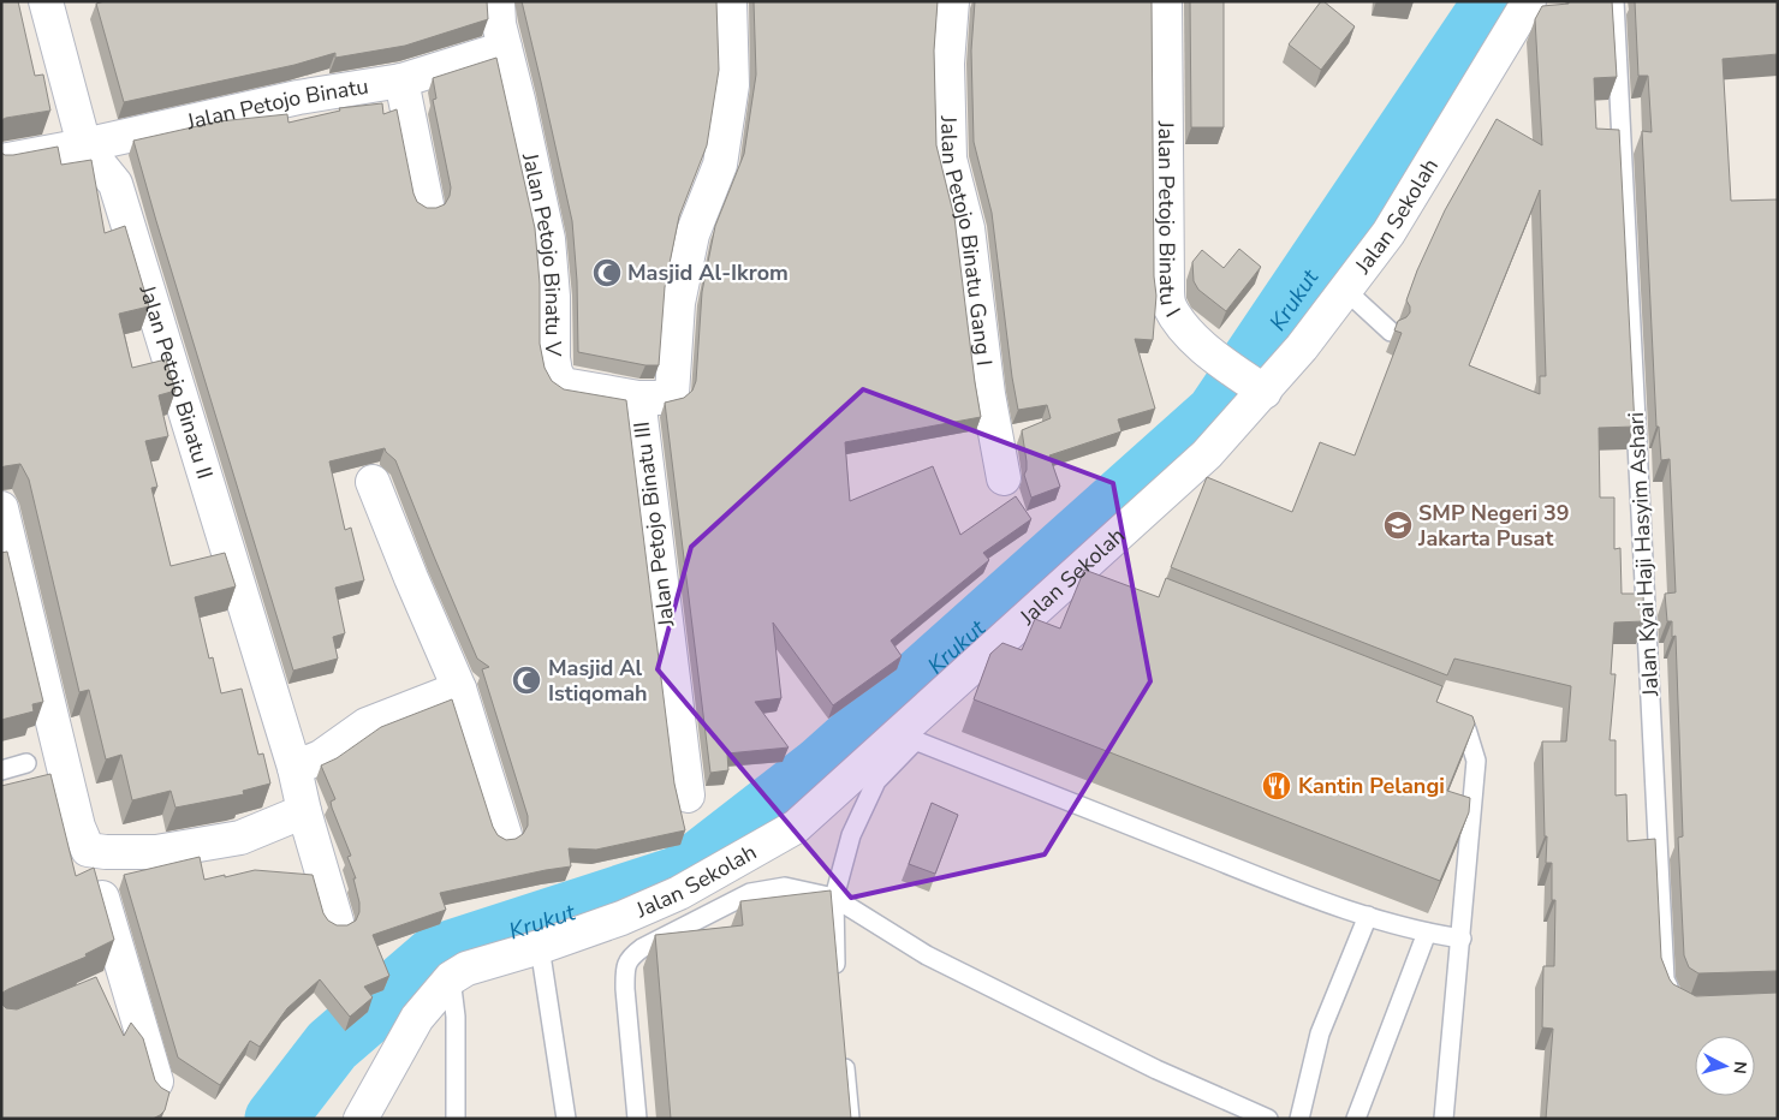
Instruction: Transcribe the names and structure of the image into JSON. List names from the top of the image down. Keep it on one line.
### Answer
{"streets":{"street":["Jalan Petojo Binatu","Jalan Petojo Binatu I","Jalan Sekolah","Jalan Petojo Binatu Gang I","Jalan Petojo Binatu V","Jalan Petojo Binatu II","Jalan Petojo Binatu III"],"lane":["Jalan Kyai Haji Hasyim Ashari"]},"crossings":[["Jalan Petojo Binatu","Jalan Petojo Binatu V"],["Jalan Petojo Binatu","Jalan Petojo Binatu II"],["Jalan Petojo Binatu I","Jalan Sekolah"],["Jalan Petojo Binatu V","Jalan Petojo Binatu III"]],"water":["Krukut"],"places":{"mosque":["Masjid Al-Ikrom","Masjid Al Istiqomah"],"school or university":["SMP Negeri 39 Jakarta Pusat"],"restaurant":["Kantin Pelangi"]},"north":"right"}
